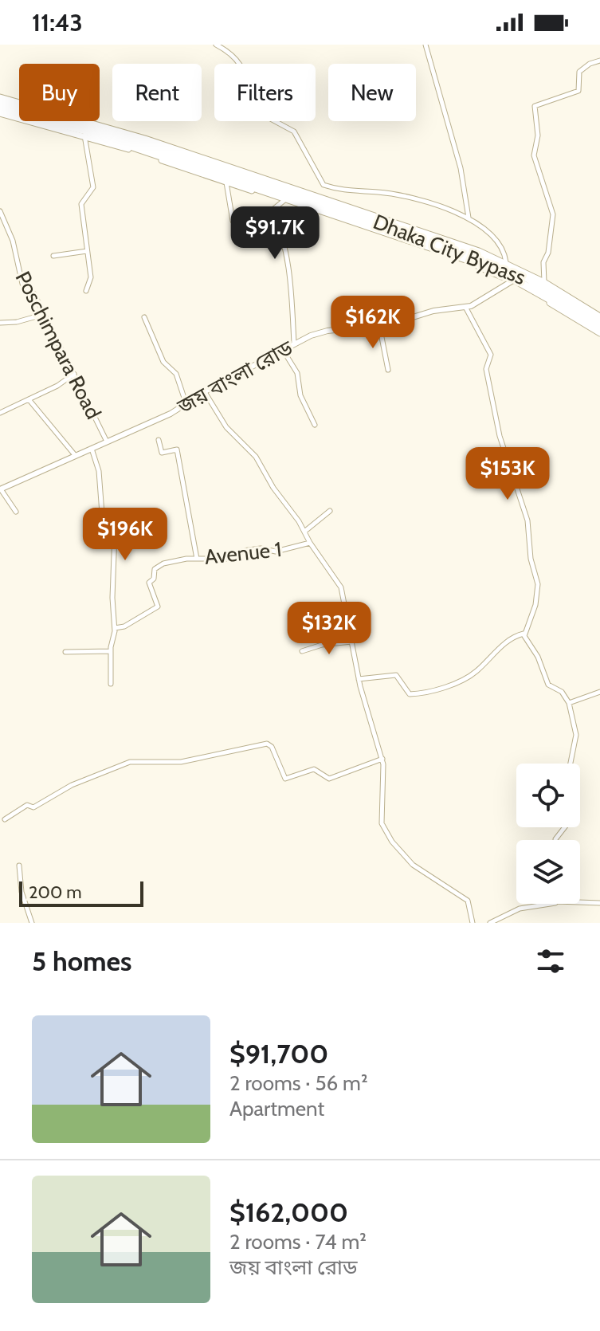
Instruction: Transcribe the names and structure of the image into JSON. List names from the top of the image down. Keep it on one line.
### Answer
{"streets":{"highway":["Dhaka City Bypass"],"street":["Poschimpara Road","জয় বাংলা রোড","Avenue 1"]},"crossings":[["Poschimpara Road","জয় বাংলা রোড"]],"scale_bar":"200 m","page":{"status":"11:43","chip":["Buy","Rent","Filters","New"],"price":["$91.7K","$162K","$153K","$196K","$132K"],"scale":"200 m","heading":"5 homes","list":[{"name":"$91,700","note":"2 rooms · 56 m² · Apartment"},{"name":"$162,000","note":"2 rooms · 74 m² · জয় বাংলা রোড"}]}}
